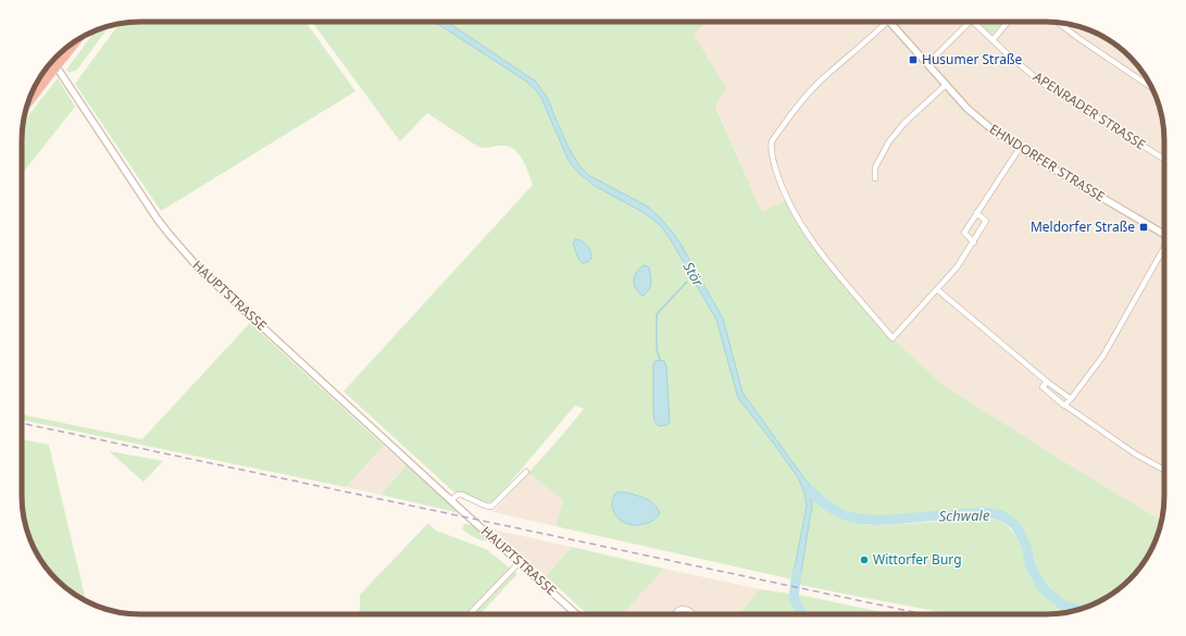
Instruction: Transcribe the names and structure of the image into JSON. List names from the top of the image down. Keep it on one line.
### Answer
{"streets":{"street":["APENRADER STRASSE","EHNDORFER STRASSE","HAUPTSTRASSE"]},"water":["Stör","Schwale"],"places":{"transit":["Husumer Straße","Meldorfer Straße"],"other":["Wittorfer Burg"]}}
